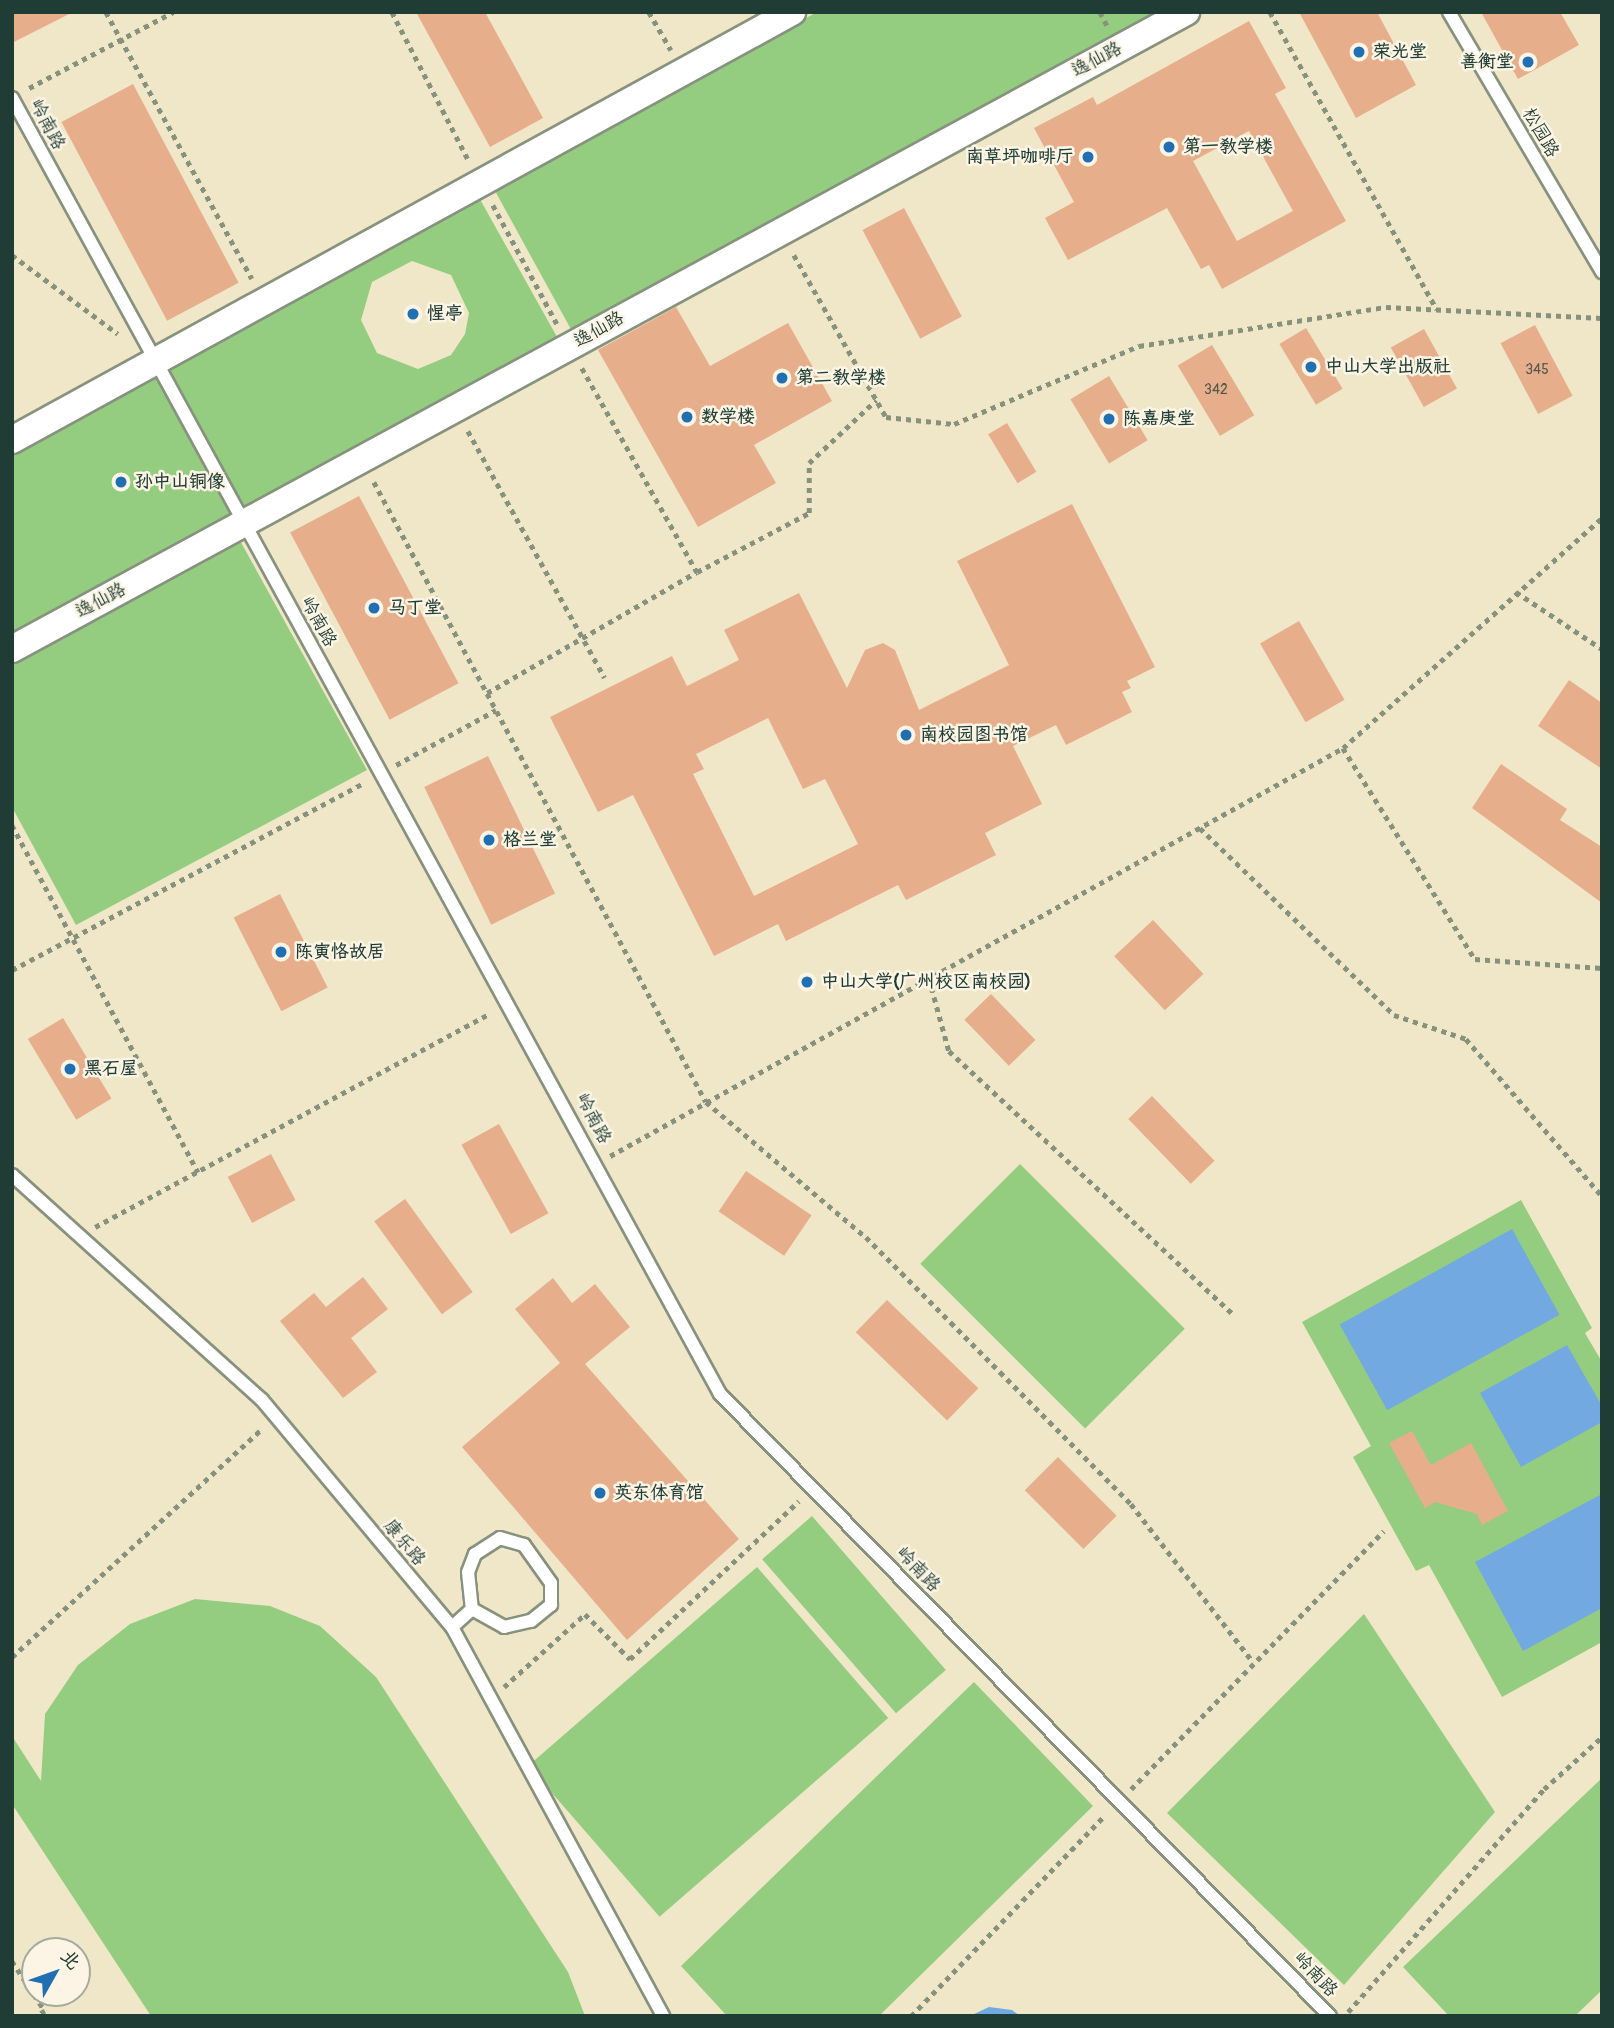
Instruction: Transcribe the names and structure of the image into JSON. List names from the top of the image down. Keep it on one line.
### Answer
{"streets":{"street":["逸仙路"],"lane":["岭南路","松园路","康乐路"]},"crossings":[["逸仙路","岭南路"]],"places":["荣光堂","善衡堂","第一教学楼","南草坪咖啡厅","惺亭","中山大学出版社","第二教学楼","数学楼","陈嘉庚堂","孙中山铜像","马丁堂","南校园图书馆","格兰堂","陈寅恪故居","中山大学(广州校区南校园)","黑石屋","英东体育馆"],"house_numbers":["345","342"],"north":"top right"}
